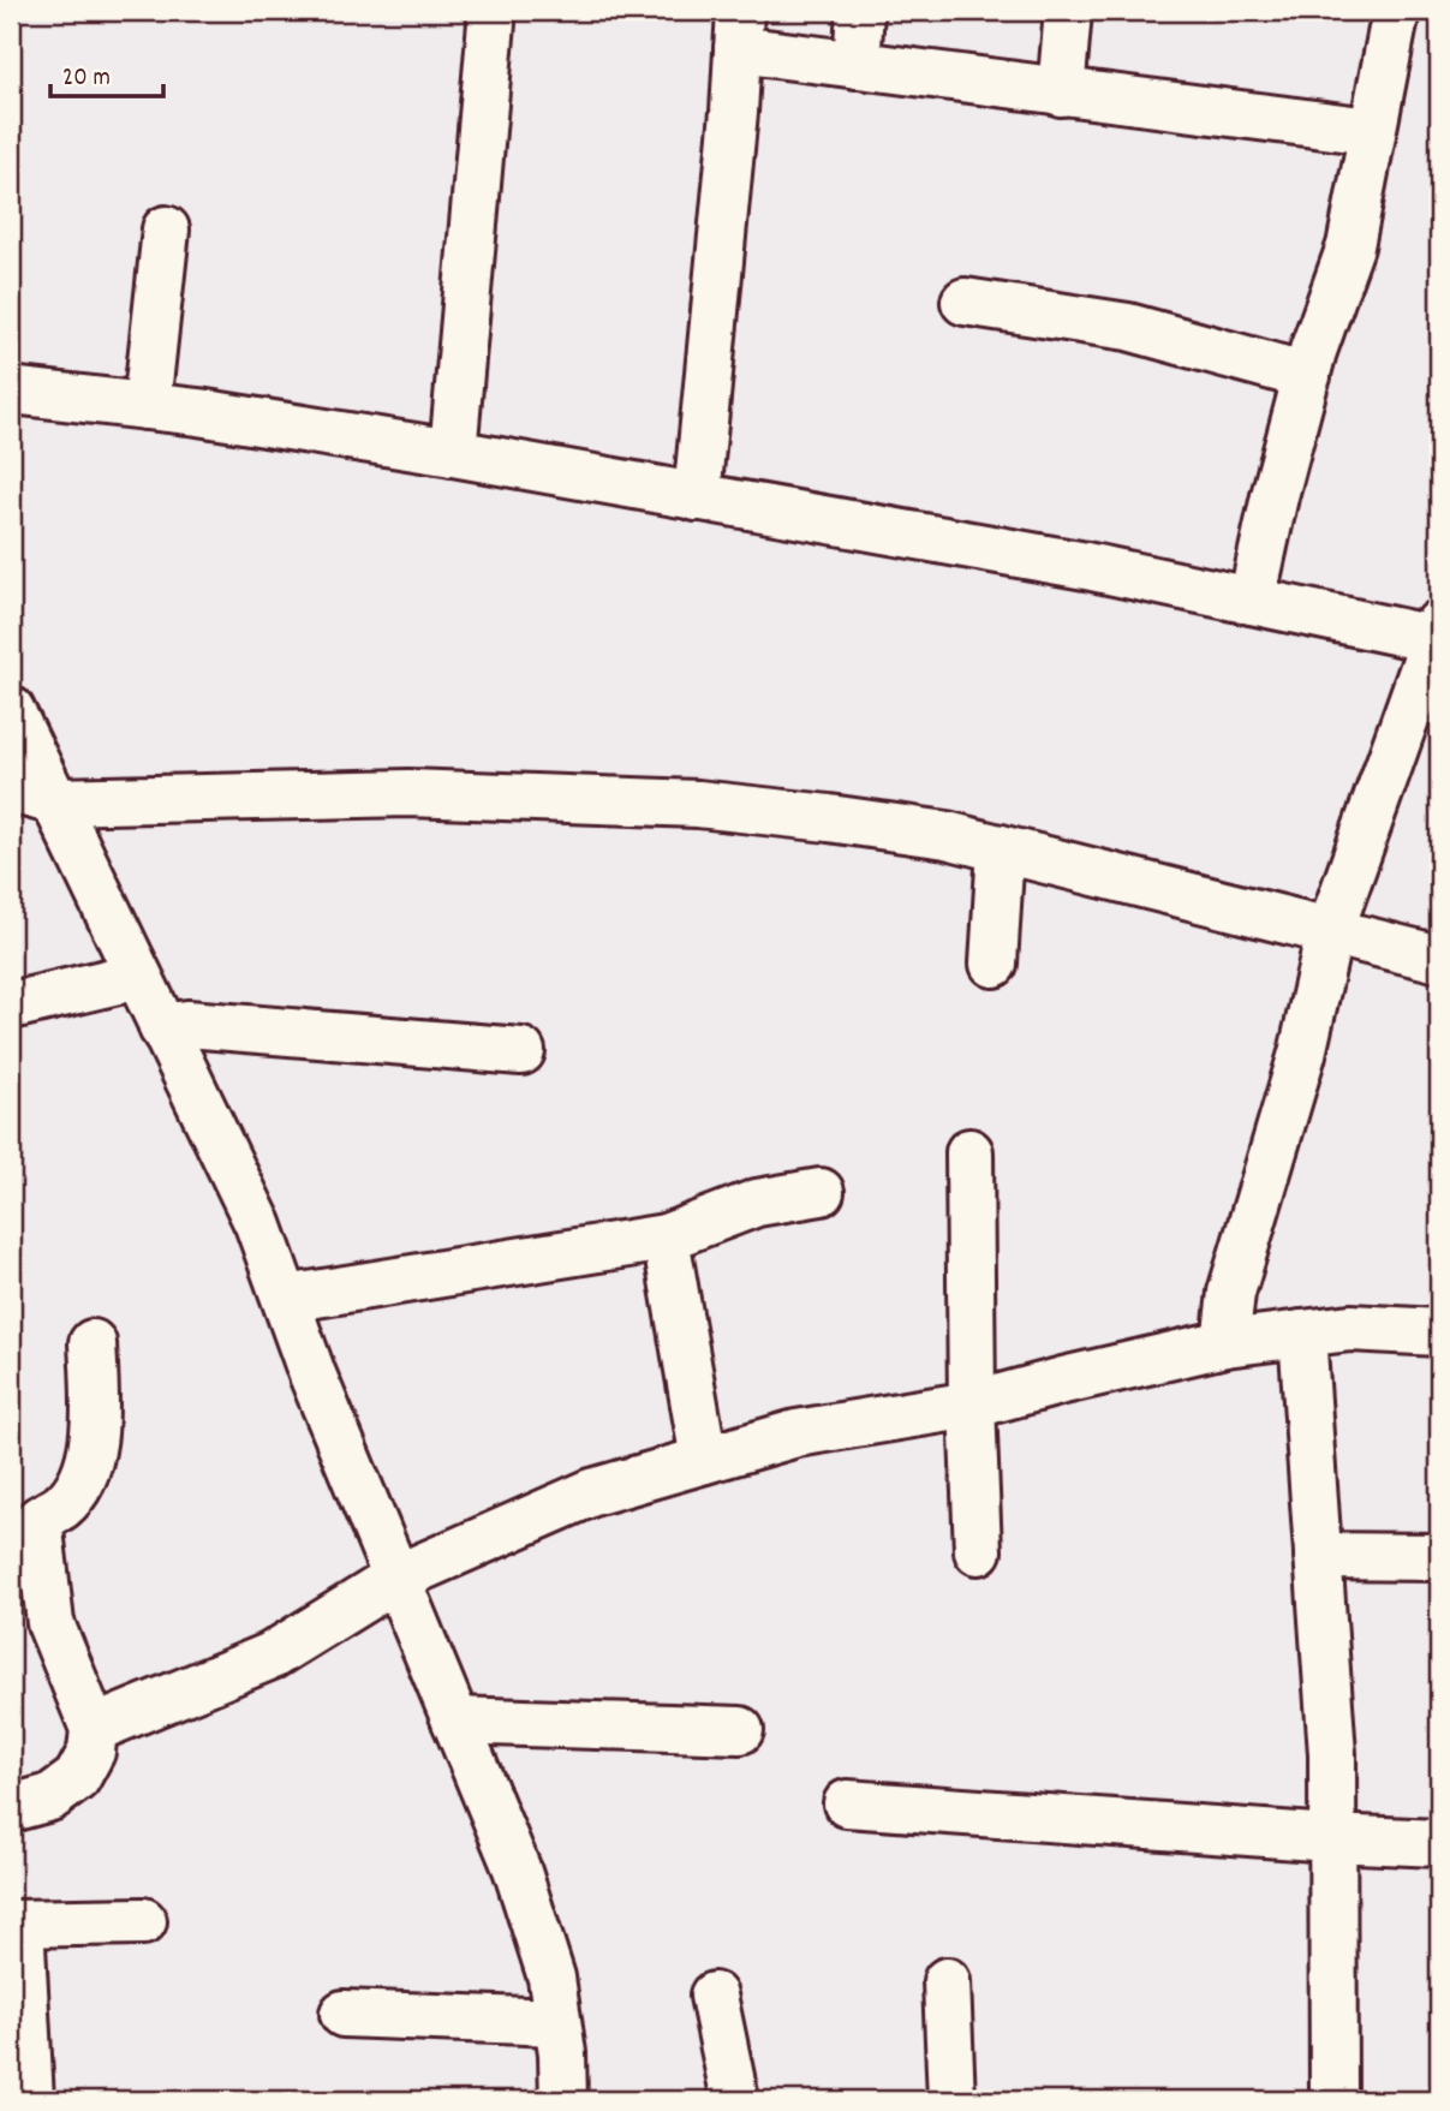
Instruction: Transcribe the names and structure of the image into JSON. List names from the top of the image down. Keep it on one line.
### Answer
{"scale_bar":"20 m"}
